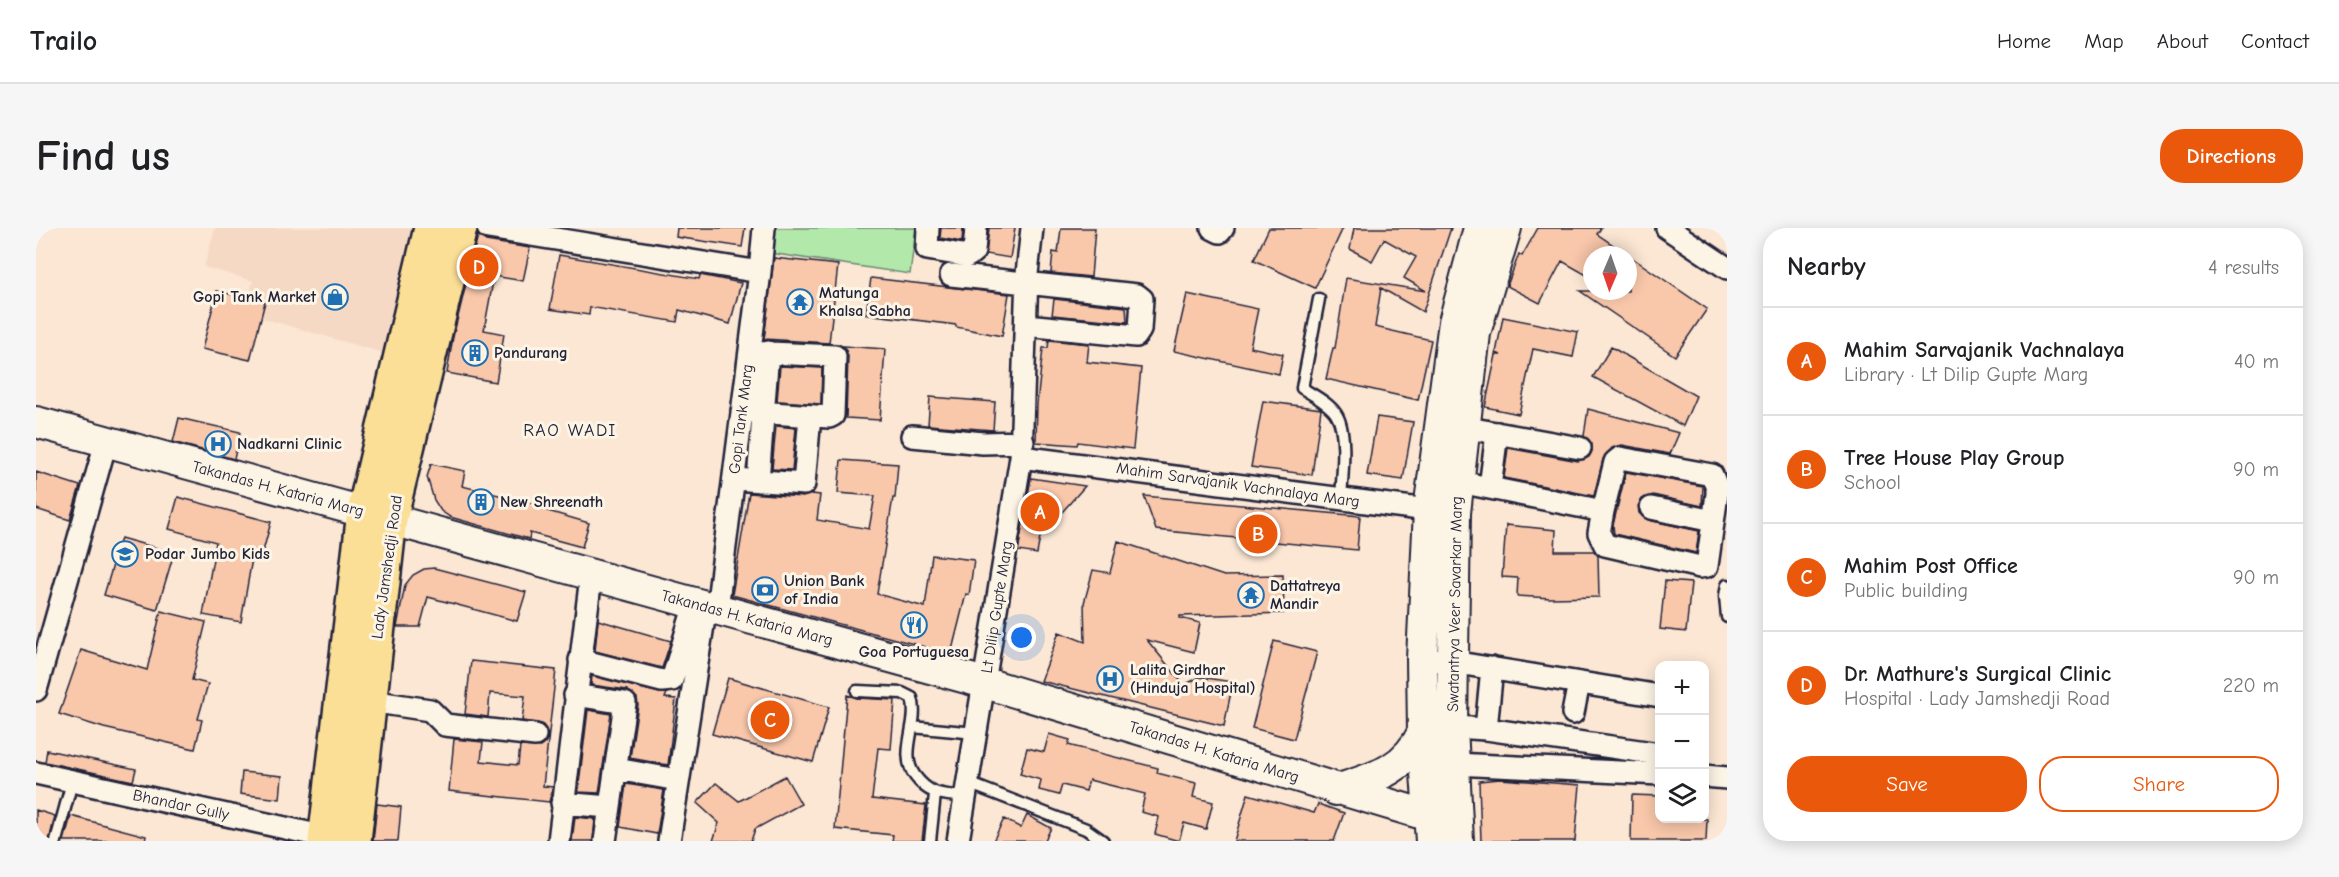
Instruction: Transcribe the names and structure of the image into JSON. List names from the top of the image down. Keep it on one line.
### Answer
{"streets":{"main road":["Takandas H. Kataria Marg","Lady Jamshedji Road","Swatantrya Veer Savarkar Marg"],"street":["Gopi Tank Marg","Mahim Sarvajanik Vachnalaya Marg","Lt Dilip Gupte Marg","Bhandar Gully"]},"crossings":[["Gopi Tank Marg","Takandas H. Kataria Marg"],["Mahim Sarvajanik Vachnalaya Marg","Swatantrya Veer Savarkar Marg"],["Mahim Sarvajanik Vachnalaya Marg","Lt Dilip Gupte Marg"],["Takandas H. Kataria Marg","Lady Jamshedji Road"],["Takandas H. Kataria Marg","Swatantrya Veer Savarkar Marg"],["Takandas H. Kataria Marg","Lt Dilip Gupte Marg"],["Lady Jamshedji Road","Bhandar Gully"]],"districts":["RAO WADI"],"places":{"shop":["Gopi Tank Market"],"temple":["Matunga Khalsa Sabha","Dattatreya Mandir"],"building":["Pandurang","New Shreenath"],"hospital":["Nadkarni Clinic","Lalita Girdhar (Hinduja Hospital)"],"school or university":["Podar Jumbo Kids"],"bank":["Union Bank of India"],"restaurant":["Goa Portuguesa"]},"north":"bottom","page":{"header":"Trailo","nav":["Home","Map","About","Contact"],"buttons":["Directions",["Save","Share"]],"title":"Find us","heading":["Nearby","4 results"],"pins":["D","A","B","C"],"list":[{"mark":"A","name":"Mahim Sarvajanik Vachnalaya","note":"Library · Lt Dilip Gupte Marg","value":"40 m"},{"mark":"B","name":"Tree House Play Group","note":"School","value":"90 m"},{"mark":"C","name":"Mahim Post Office","note":"Public building","value":"90 m"},{"mark":"D","name":"Dr. Mathure's Surgical Clinic","note":"Hospital · Lady Jamshedji Road","value":"220 m"}],"map_buttons":["+","−"]}}
